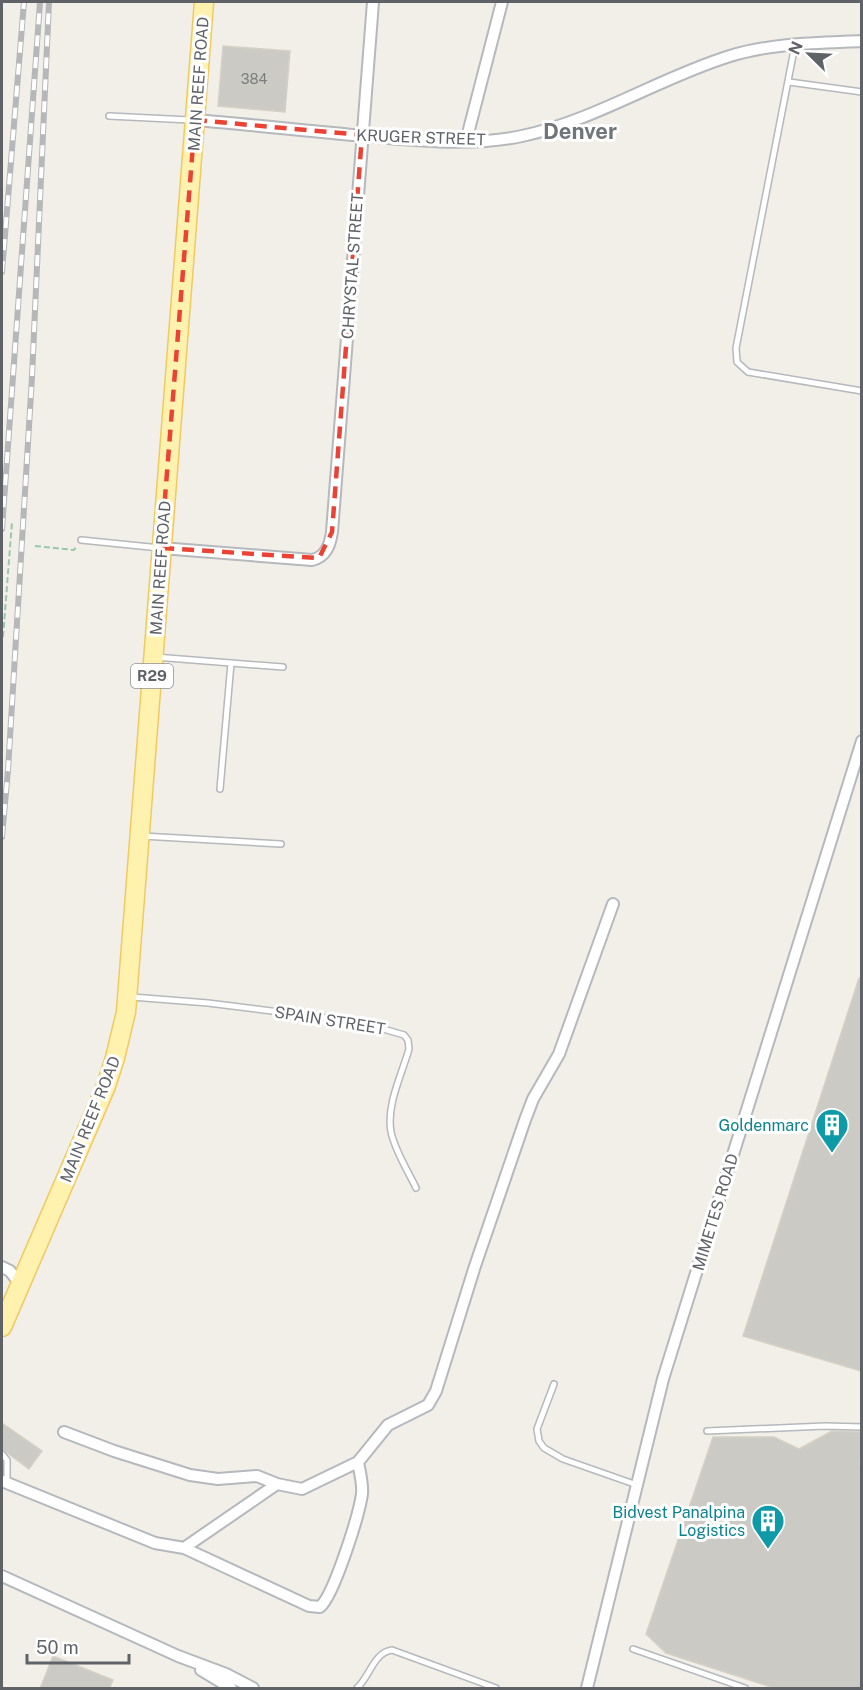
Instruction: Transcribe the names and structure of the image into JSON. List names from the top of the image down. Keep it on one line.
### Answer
{"streets":{"main road":["MAIN REEF ROAD","R29"],"street":["KRUGER STREET","CHRYSTAL STREET","MIMETES ROAD"],"lane":["SPAIN STREET"]},"crossings":[["MAIN REEF ROAD","KRUGER STREET"],["MAIN REEF ROAD","CHRYSTAL STREET"],["MAIN REEF ROAD","SPAIN STREET"],["KRUGER STREET","CHRYSTAL STREET"]],"districts":["Denver"],"places":{"building":["Goldenmarc","Bidvest Panalpina Logistics"]},"house_numbers":["384"],"scale_bar":"50 m","north":"top left"}
